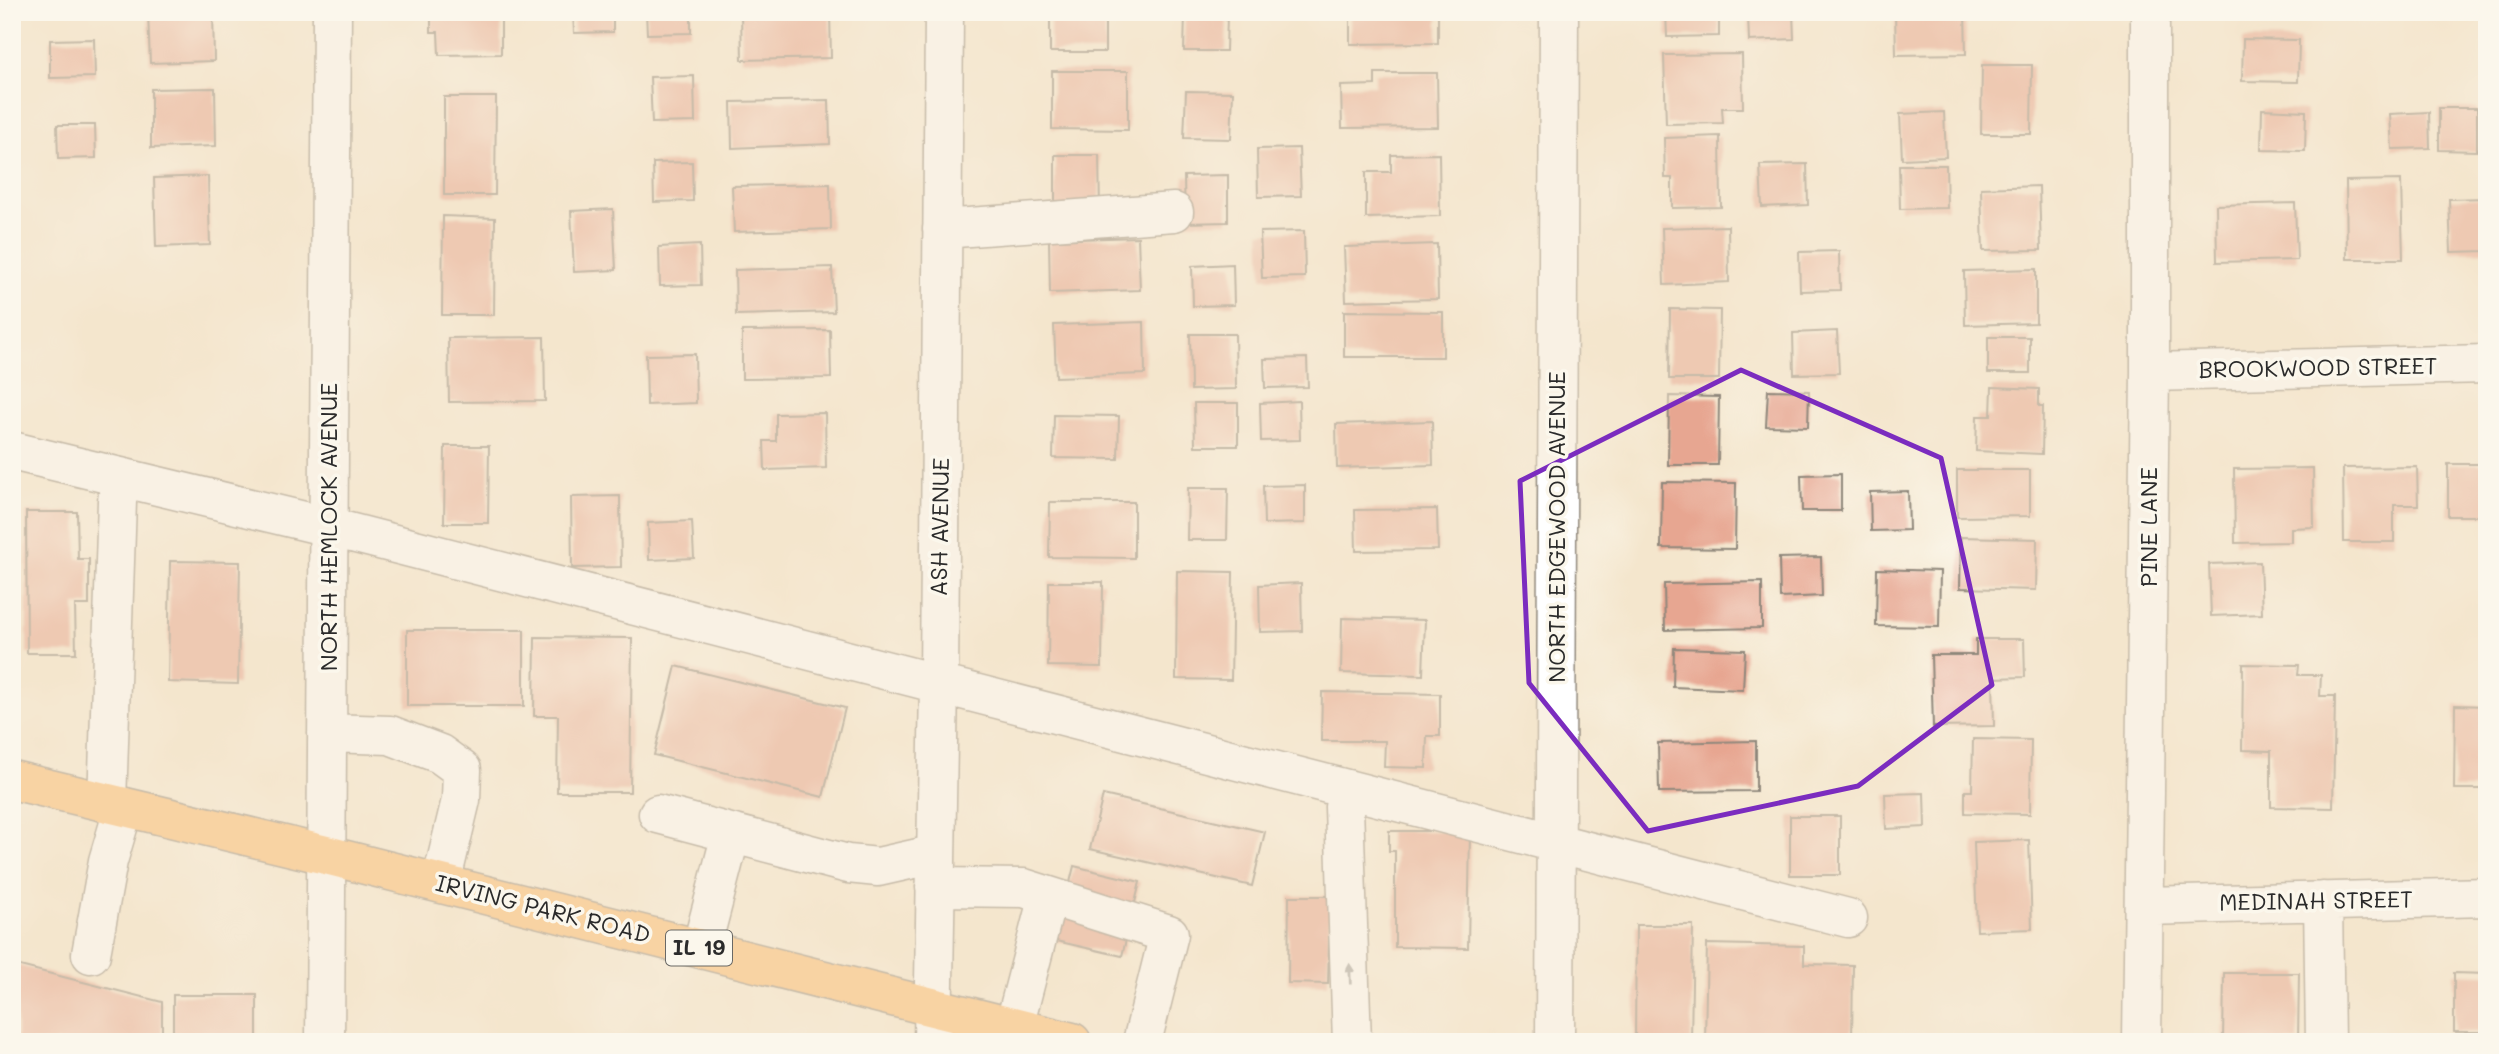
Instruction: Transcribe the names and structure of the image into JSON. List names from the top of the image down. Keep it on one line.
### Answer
{"streets":{"main road":["IRVING PARK ROAD","IL 19"],"street":["BROOKWOOD STREET","NORTH HEMLOCK AVENUE","ASH AVENUE","NORTH EDGEWOOD AVENUE","PINE LANE","MEDINAH STREET"]},"crossings":[["BROOKWOOD STREET","PINE LANE"],["NORTH HEMLOCK AVENUE","IRVING PARK ROAD"],["ASH AVENUE","IRVING PARK ROAD"],["PINE LANE","MEDINAH STREET"]]}
